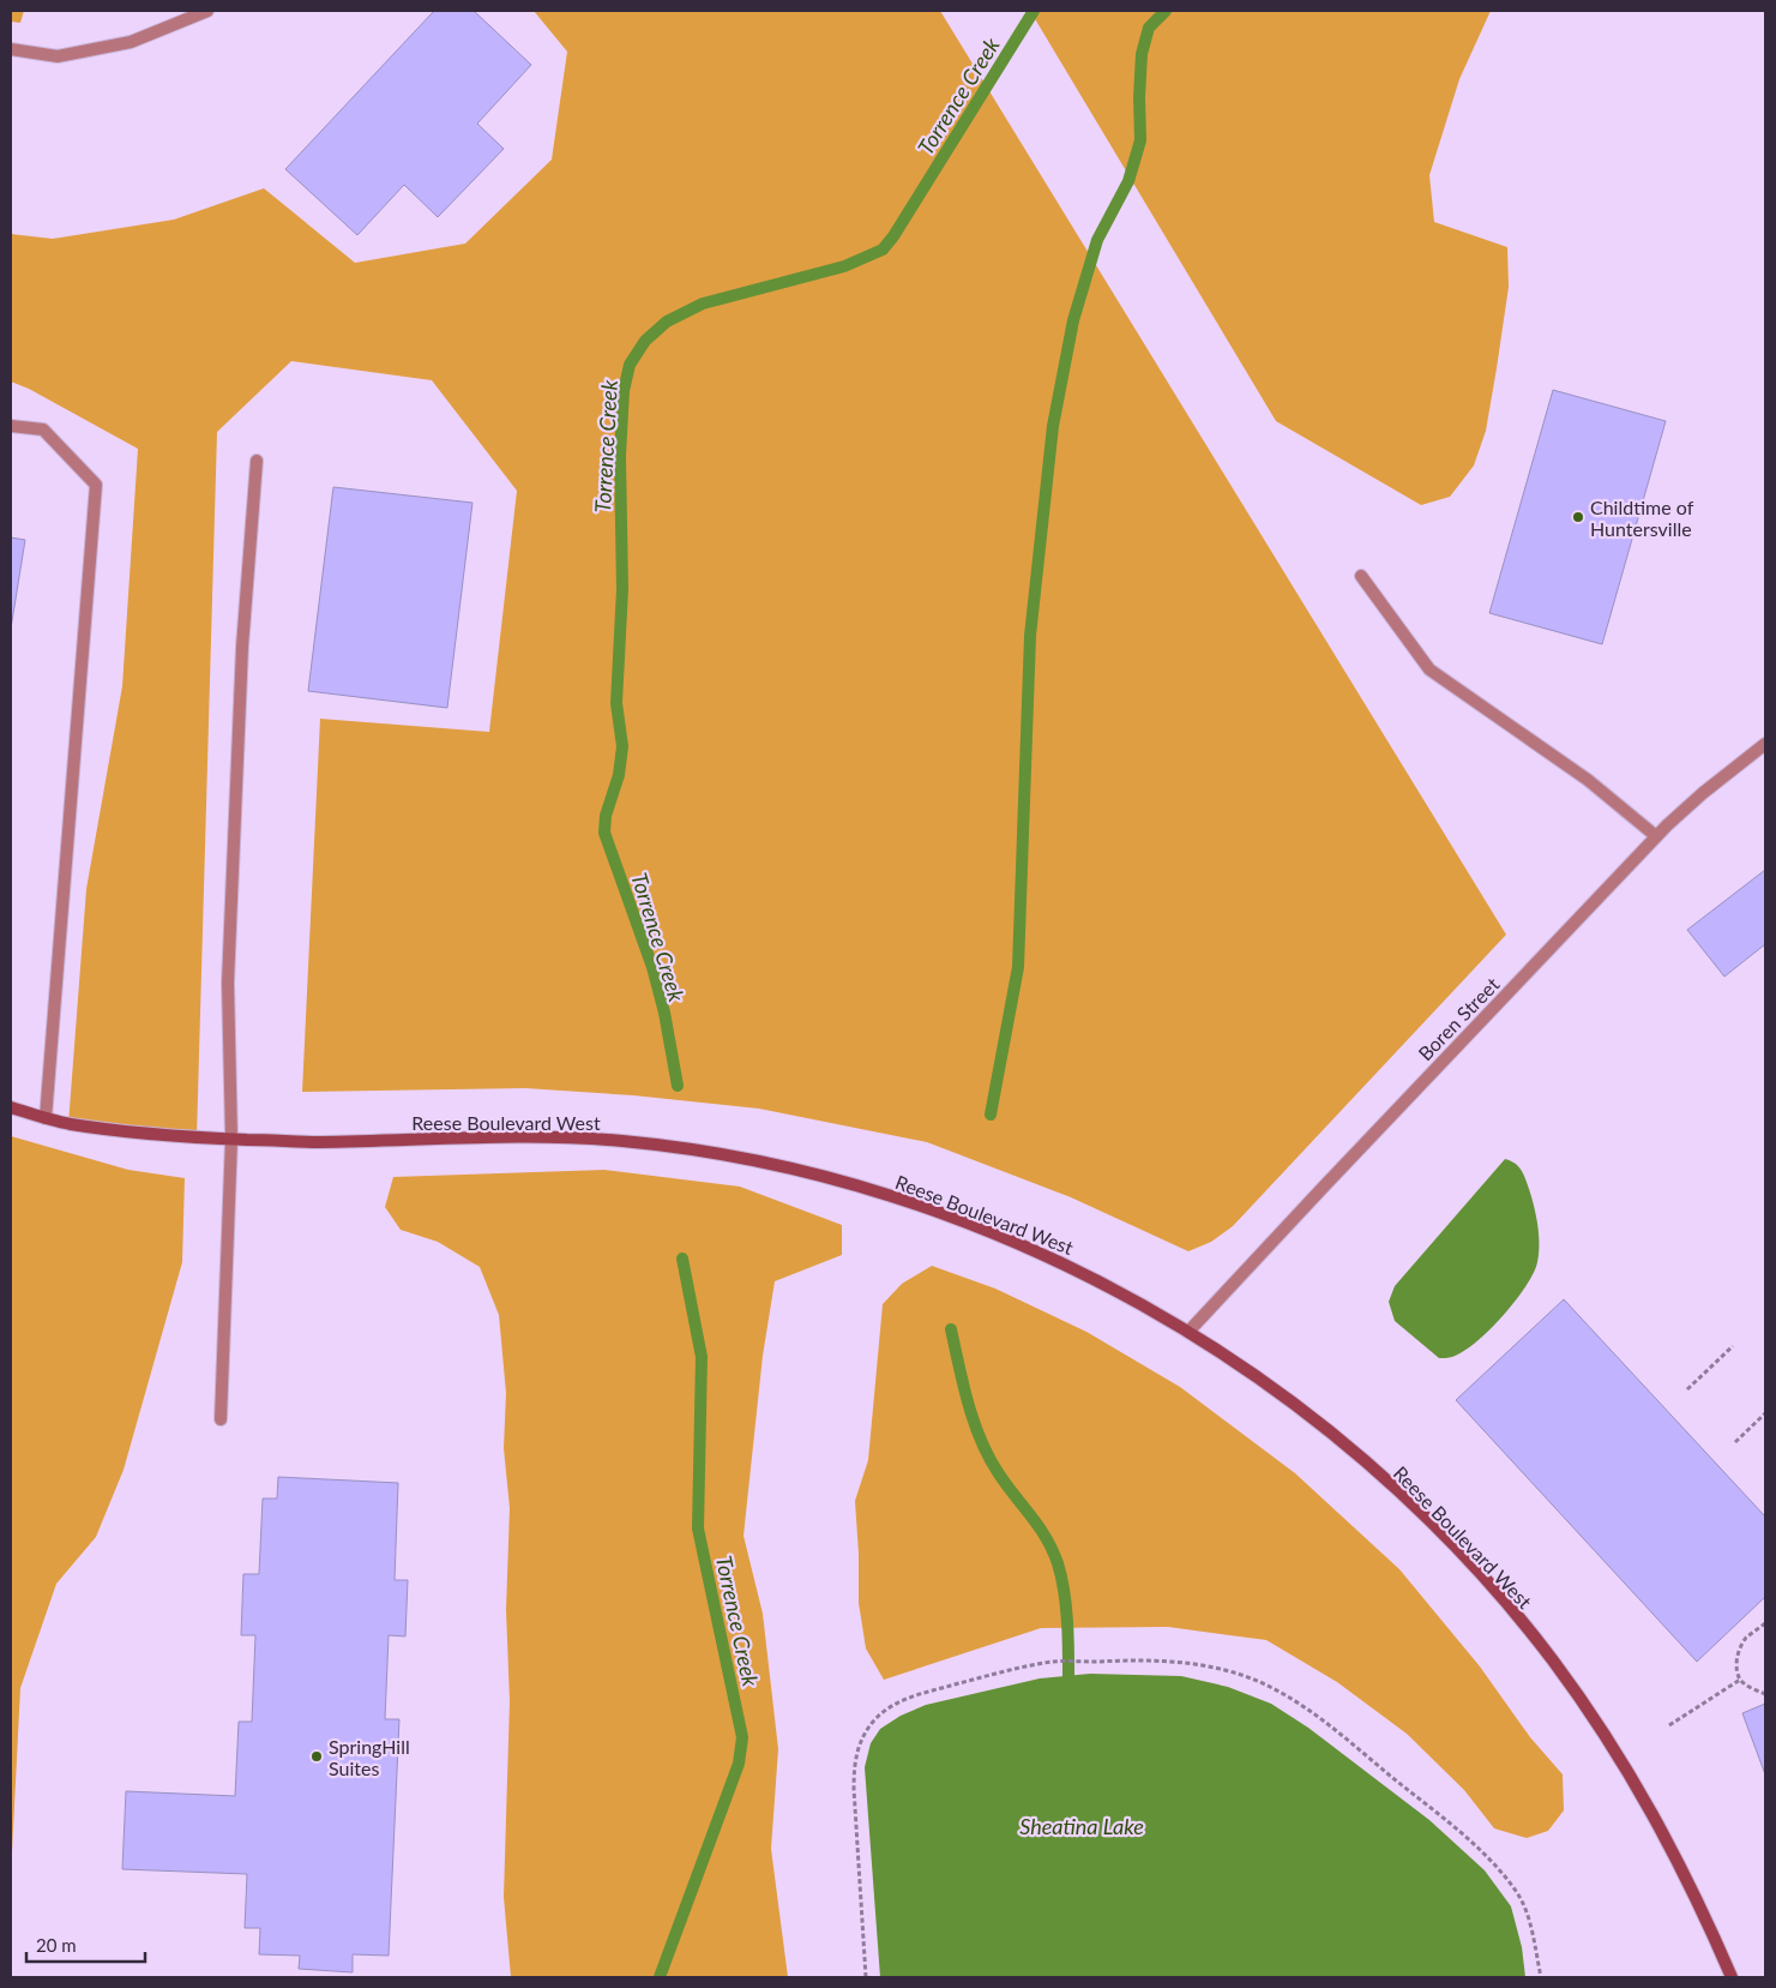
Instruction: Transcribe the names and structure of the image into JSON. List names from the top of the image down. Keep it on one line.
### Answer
{"streets":{"street":["Boren Street","Reese Boulevard West"]},"crossings":[["Boren Street","Reese Boulevard West"]],"water":["Torrence Creek","Sheatina Lake"],"places":["Childtime of Huntersville","SpringHill Suites"],"scale_bar":"20 m"}
